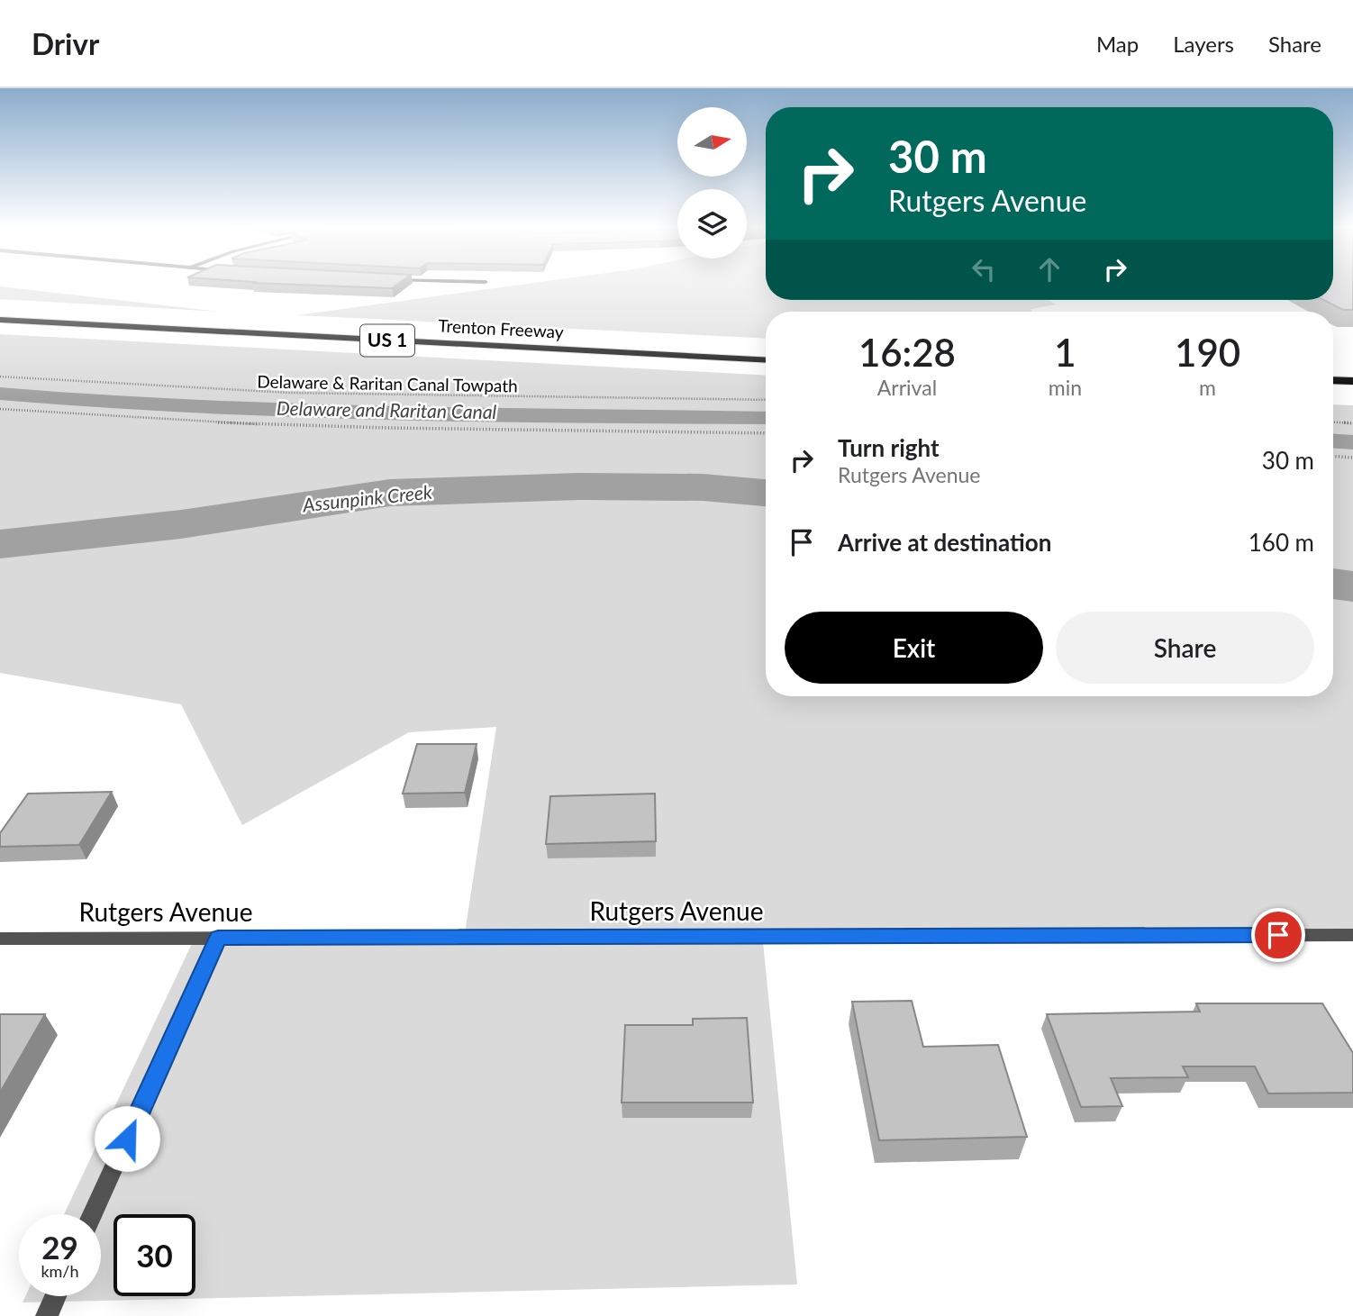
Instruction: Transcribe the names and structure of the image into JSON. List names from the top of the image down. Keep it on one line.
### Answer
{"streets":{"highway":["Trenton Freeway","US 1"],"street":["Rutgers Avenue"],"path":["Delaware & Raritan Canal Towpath"]},"water":["Delaware and Raritan Canal","Assunpink Creek"],"north":"right","page":{"header":"Drivr","nav":["Map","Layers","Share"],"turn":["30 m","Rutgers Avenue"],"eta":["16:28","Arrival","1","min","190","m"],"list":[{"name":"Turn right","note":"Rutgers Avenue","value":"30 m"},{"name":"Arrive at destination","value":"160 m"}],"buttons":["Exit","Share"],"speed":"29 km/h","limit":"30"}}
